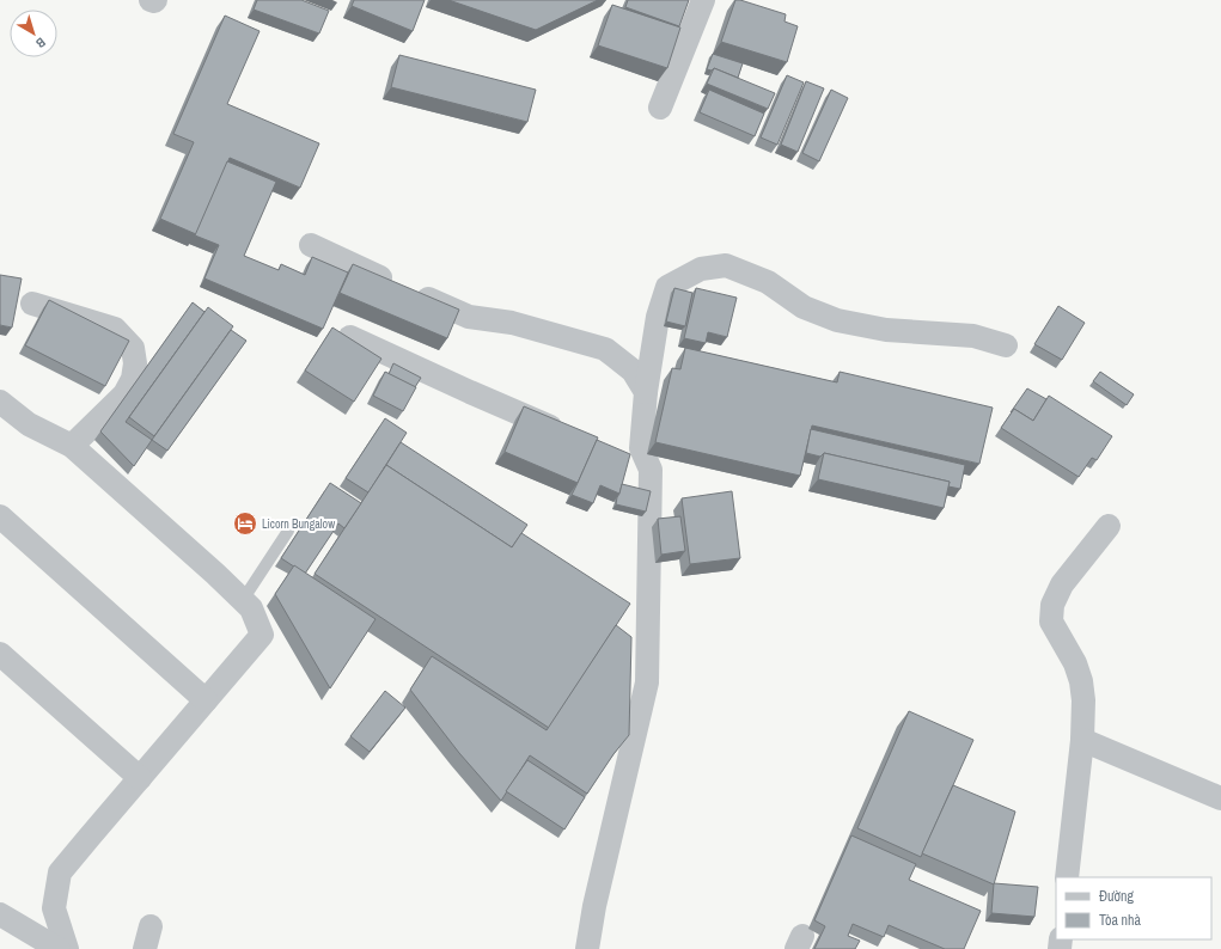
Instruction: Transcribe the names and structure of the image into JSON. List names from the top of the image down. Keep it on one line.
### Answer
{"places":{"hotel":["Licorn Bungalow"]},"legend":["Đường","Tòa nhà"],"north":"bottom right"}
